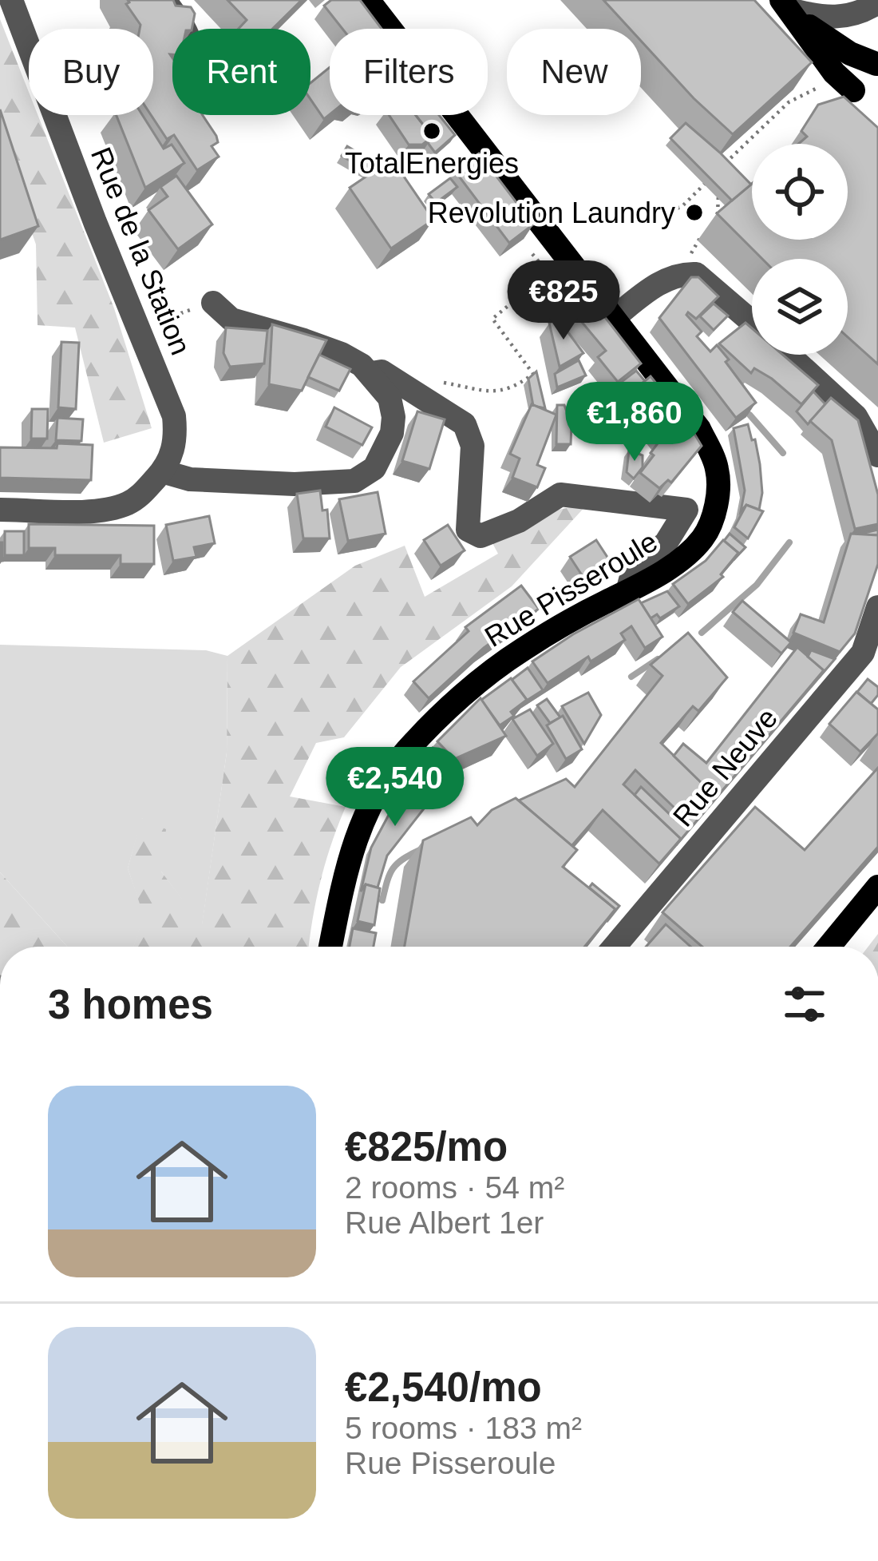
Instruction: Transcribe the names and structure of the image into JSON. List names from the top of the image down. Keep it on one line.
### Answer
{"streets":{"main road":["Rue Pisseroule"],"street":["Rue de la Station","Rue Neuve"]},"places":["TotalEnergies","Revolution Laundry"],"page":{"chip":["Buy","Rent","Filters","New"],"price":["€825","€1,860","€2,540"],"heading":"3 homes","list":[{"name":"€825/mo","note":"2 rooms · 54 m² · Rue Albert 1er"},{"name":"€2,540/mo","note":"5 rooms · 183 m² · Rue Pisseroule"}]}}
